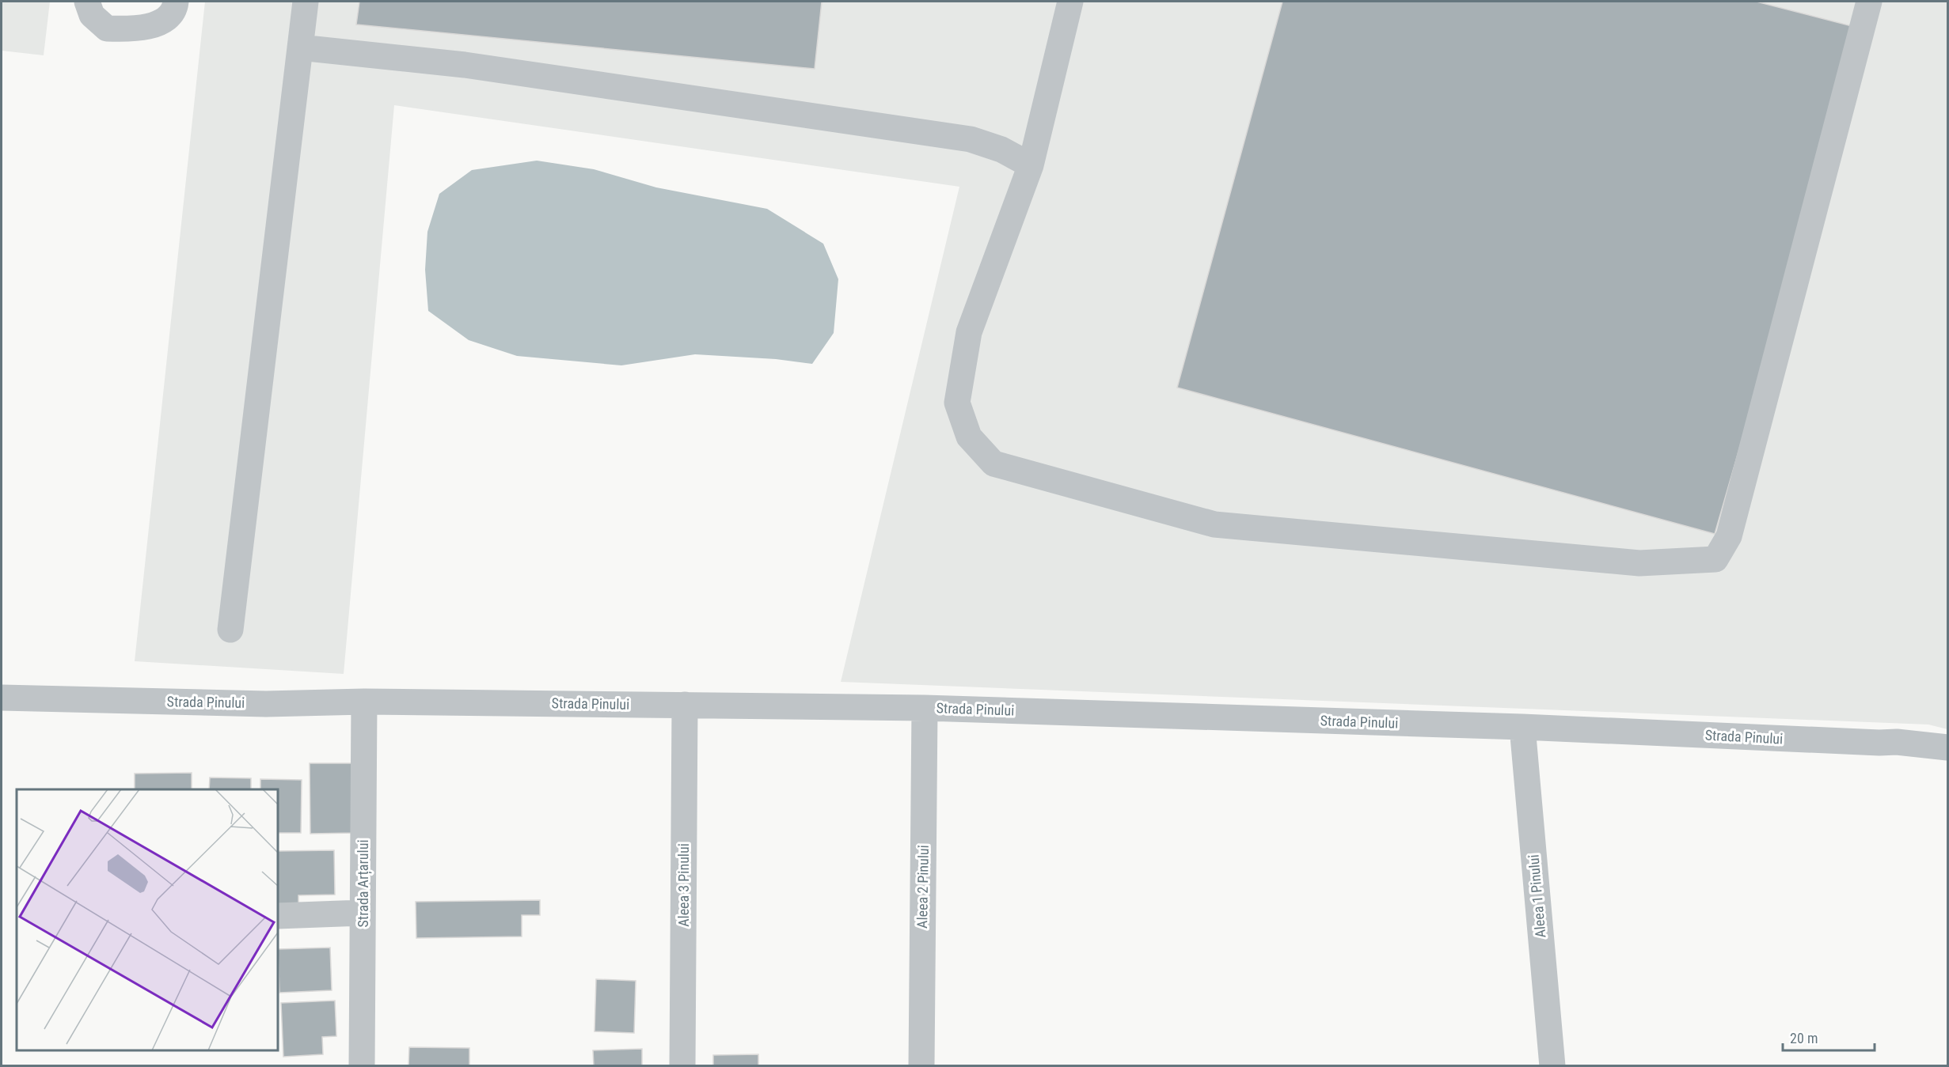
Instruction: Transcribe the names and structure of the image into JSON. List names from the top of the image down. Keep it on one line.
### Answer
{"streets":{"street":["Strada Pinului","Strada Arțarului","Aleea 3 Pinului","Aleea 2 Pinului","Aleea 1 Pinului"]},"crossings":[["Strada Pinului","Strada Arțarului"],["Strada Pinului","Aleea 3 Pinului"],["Strada Pinului","Aleea 2 Pinului"],["Strada Pinului","Aleea 1 Pinului"]],"scale_bar":"20 m"}
